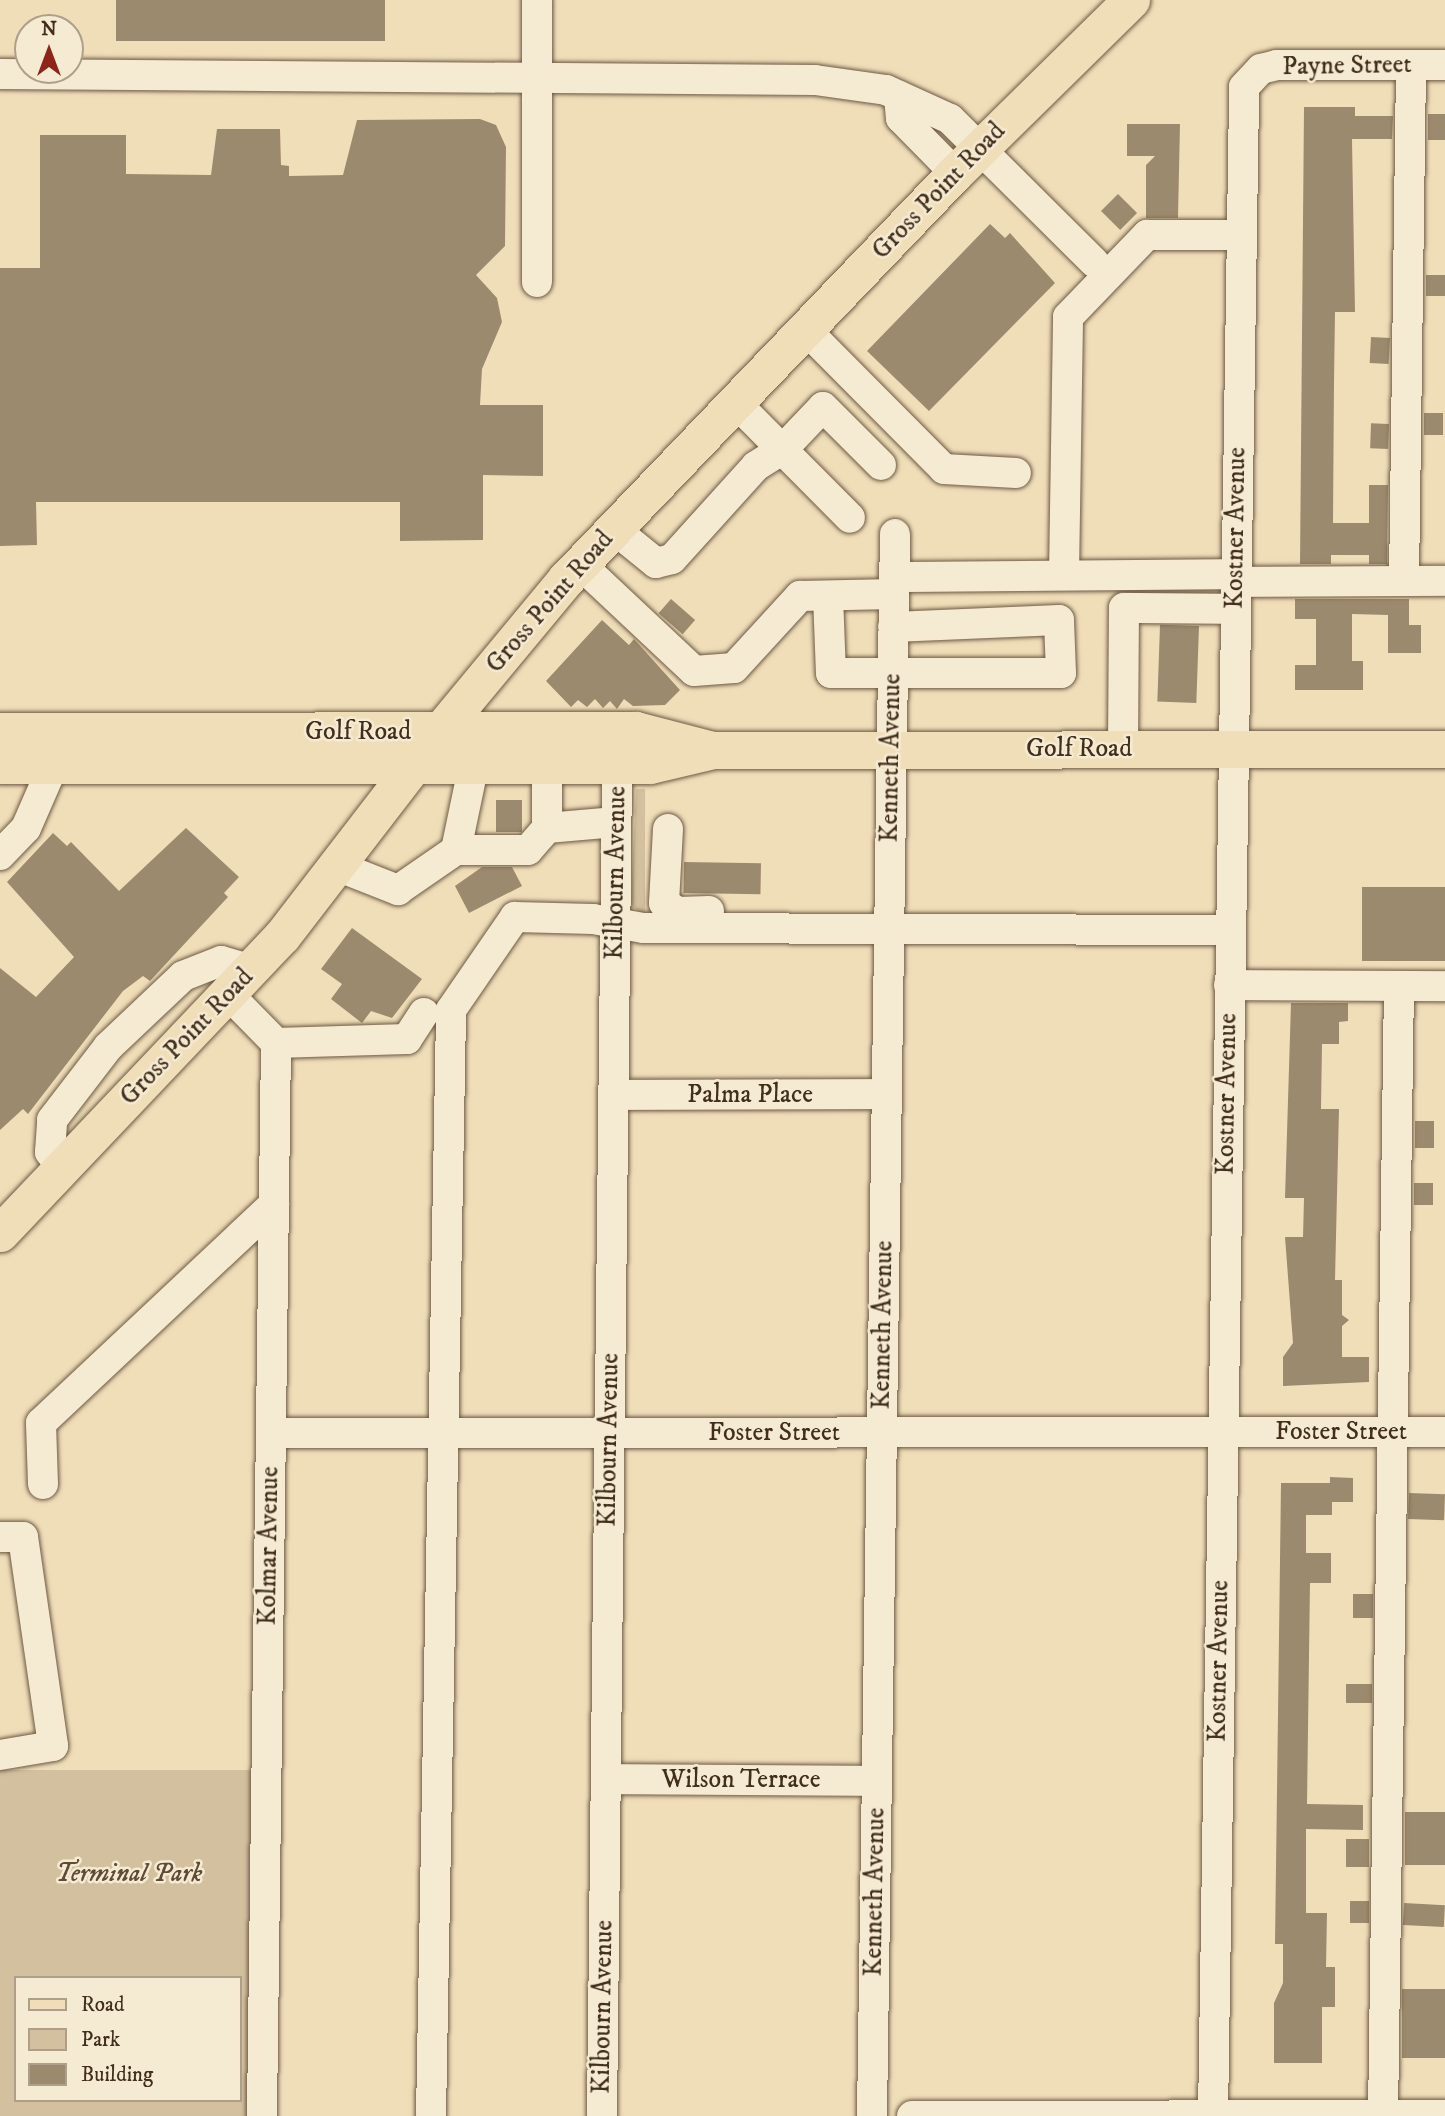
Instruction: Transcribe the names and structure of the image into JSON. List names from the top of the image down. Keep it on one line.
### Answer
{"streets":{"main road":["Gross Point Road","Golf Road"],"street":["Payne Street","Kostner Avenue","Kenneth Avenue","Kilbourn Avenue","Palma Place","Foster Street","Kolmar Avenue","Wilson Terrace"]},"crossings":[["Payne Street","Kostner Avenue"],["Gross Point Road","Golf Road"],["Kostner Avenue","Golf Road"],["Kostner Avenue","Foster Street"],["Golf Road","Kenneth Avenue"],["Golf Road","Kilbourn Avenue"],["Kenneth Avenue","Palma Place"],["Kenneth Avenue","Foster Street"],["Kenneth Avenue","Wilson Terrace"],["Kilbourn Avenue","Palma Place"],["Kilbourn Avenue","Foster Street"],["Kilbourn Avenue","Wilson Terrace"],["Foster Street","Kolmar Avenue"]],"parks":["Terminal Park"],"legend":["Road","Park","Building"],"north":"top"}
